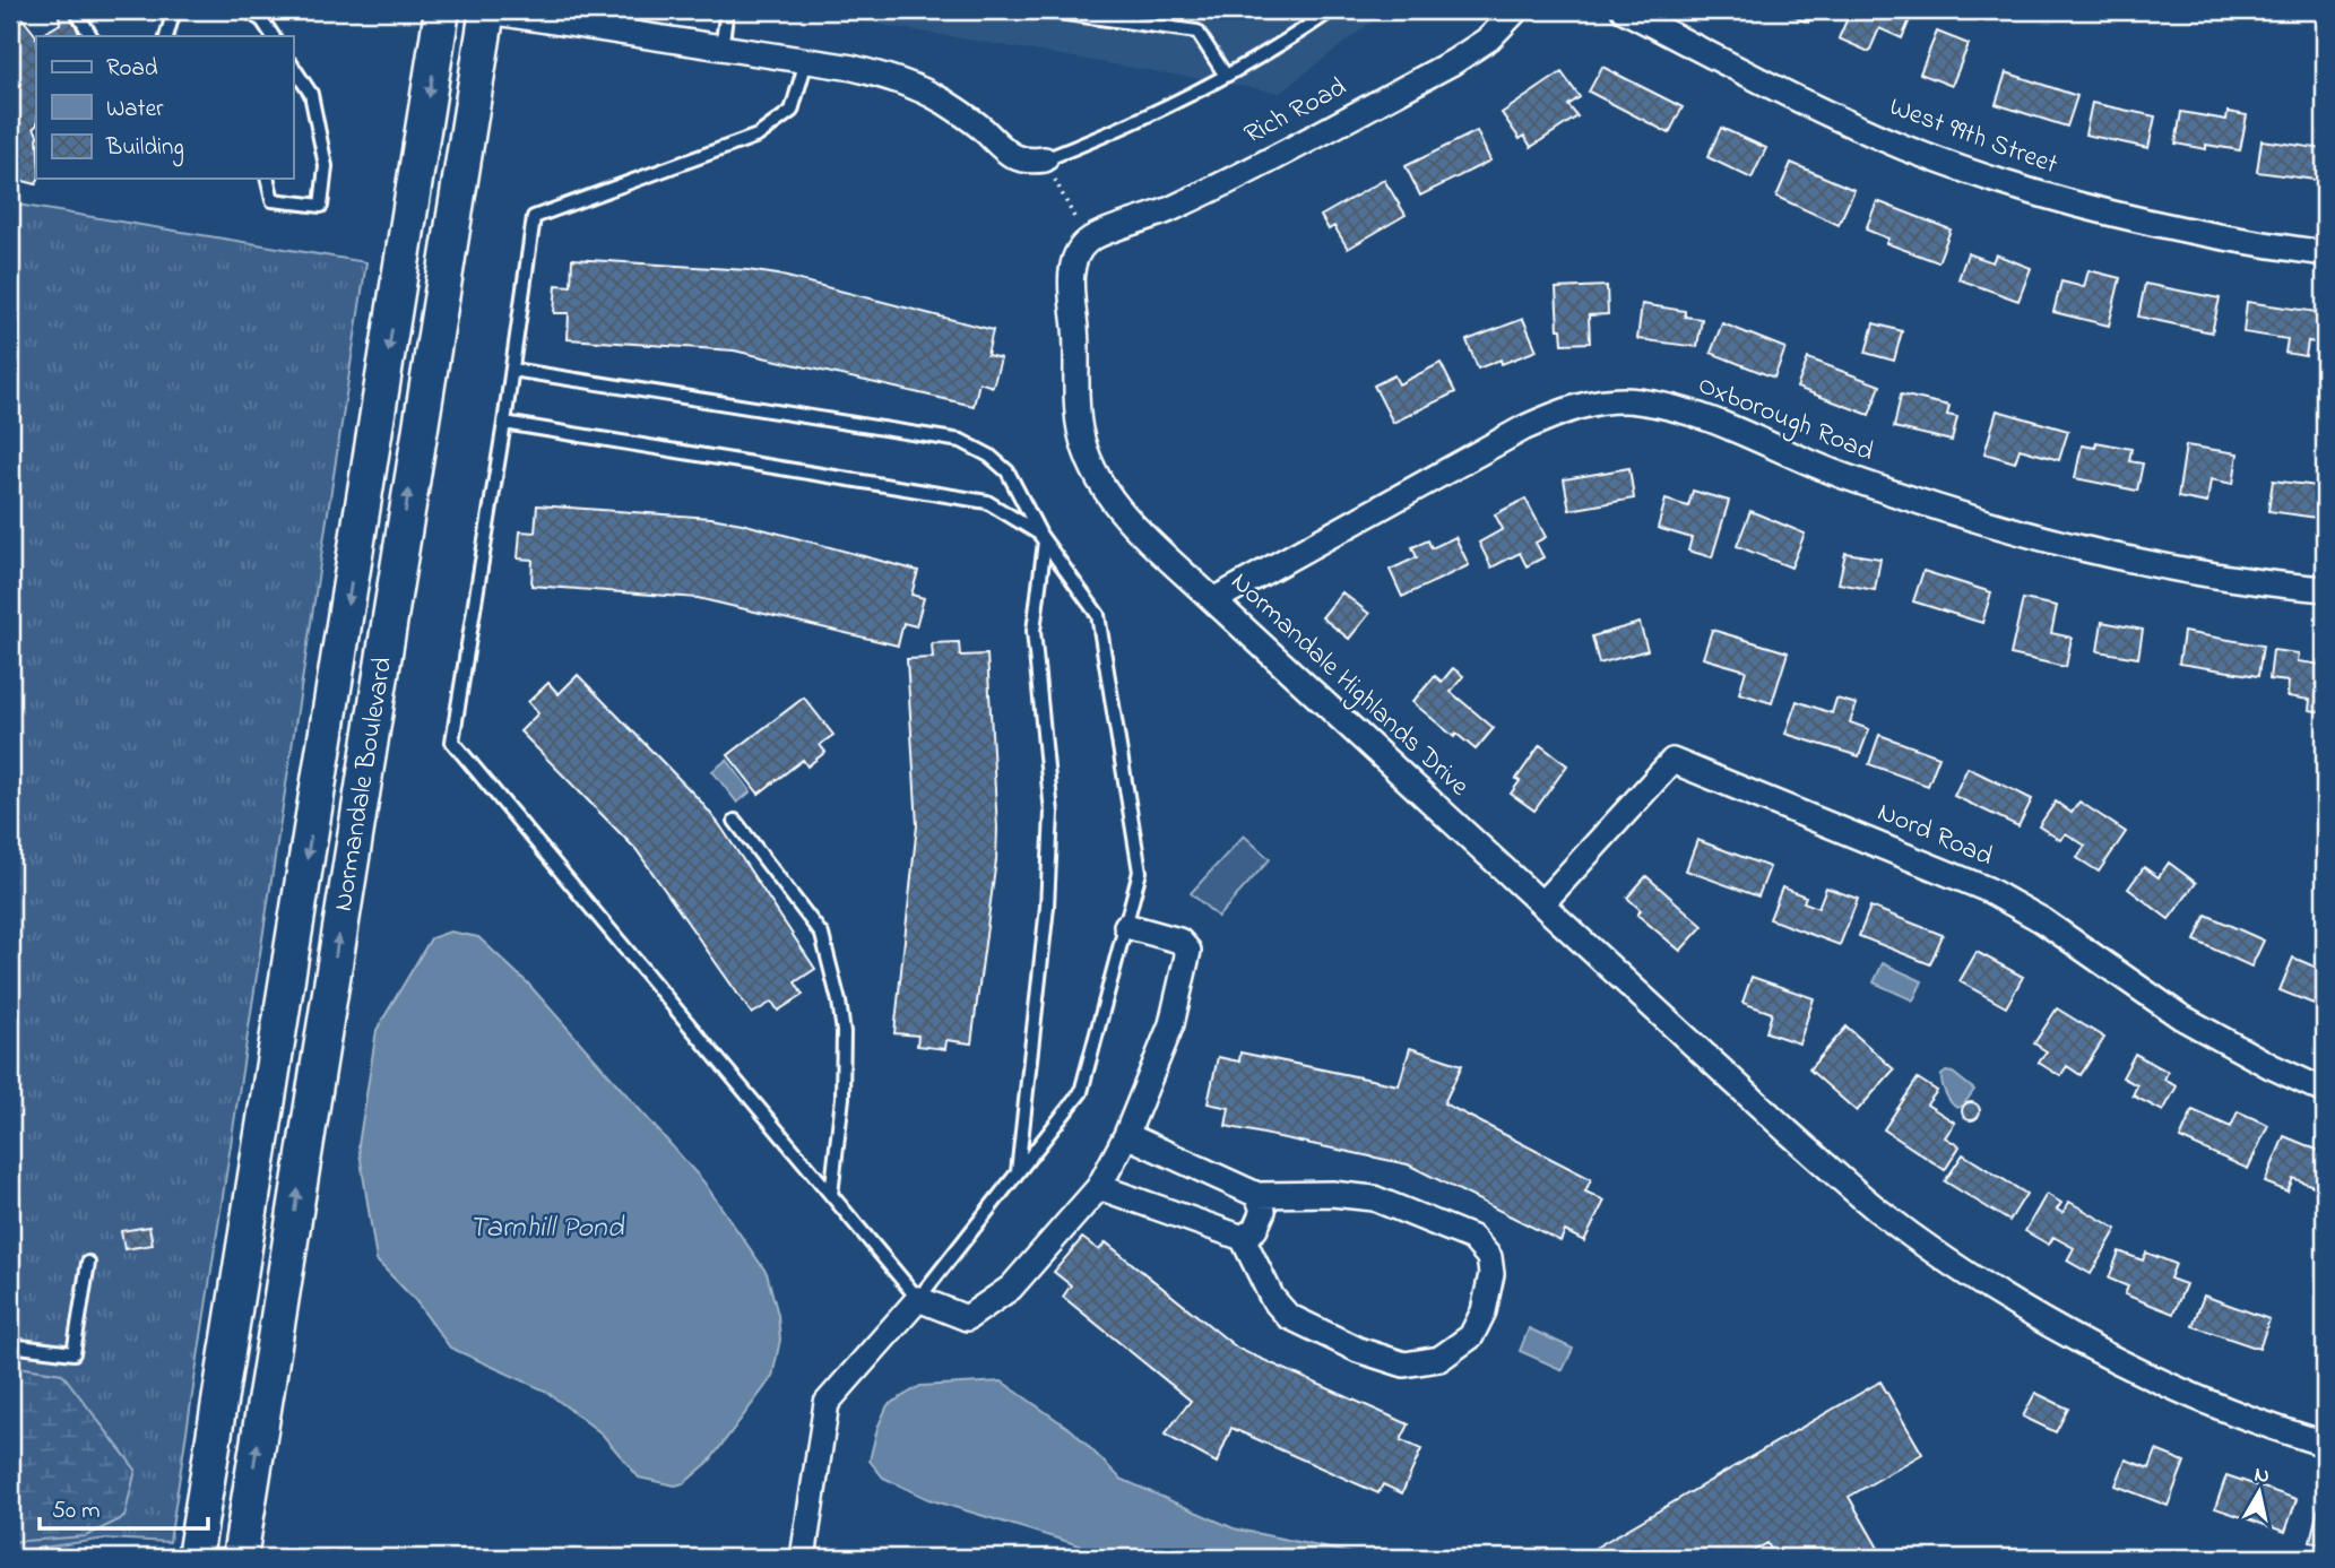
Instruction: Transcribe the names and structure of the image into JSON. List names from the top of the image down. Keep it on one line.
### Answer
{"streets":{"main road":["Normandale Boulevard"],"street":["Rich Road","West 99th Street","Oxborough Road","Normandale Highlands Drive","Nord Road"]},"crossings":[["Rich Road","Normandale Highlands Drive"],["Oxborough Road","Normandale Highlands Drive"],["Normandale Highlands Drive","Nord Road"]],"water":["Tarnhill Pond"],"legend":["Road","Water","Building"],"scale_bar":"50 m","north":"top"}
